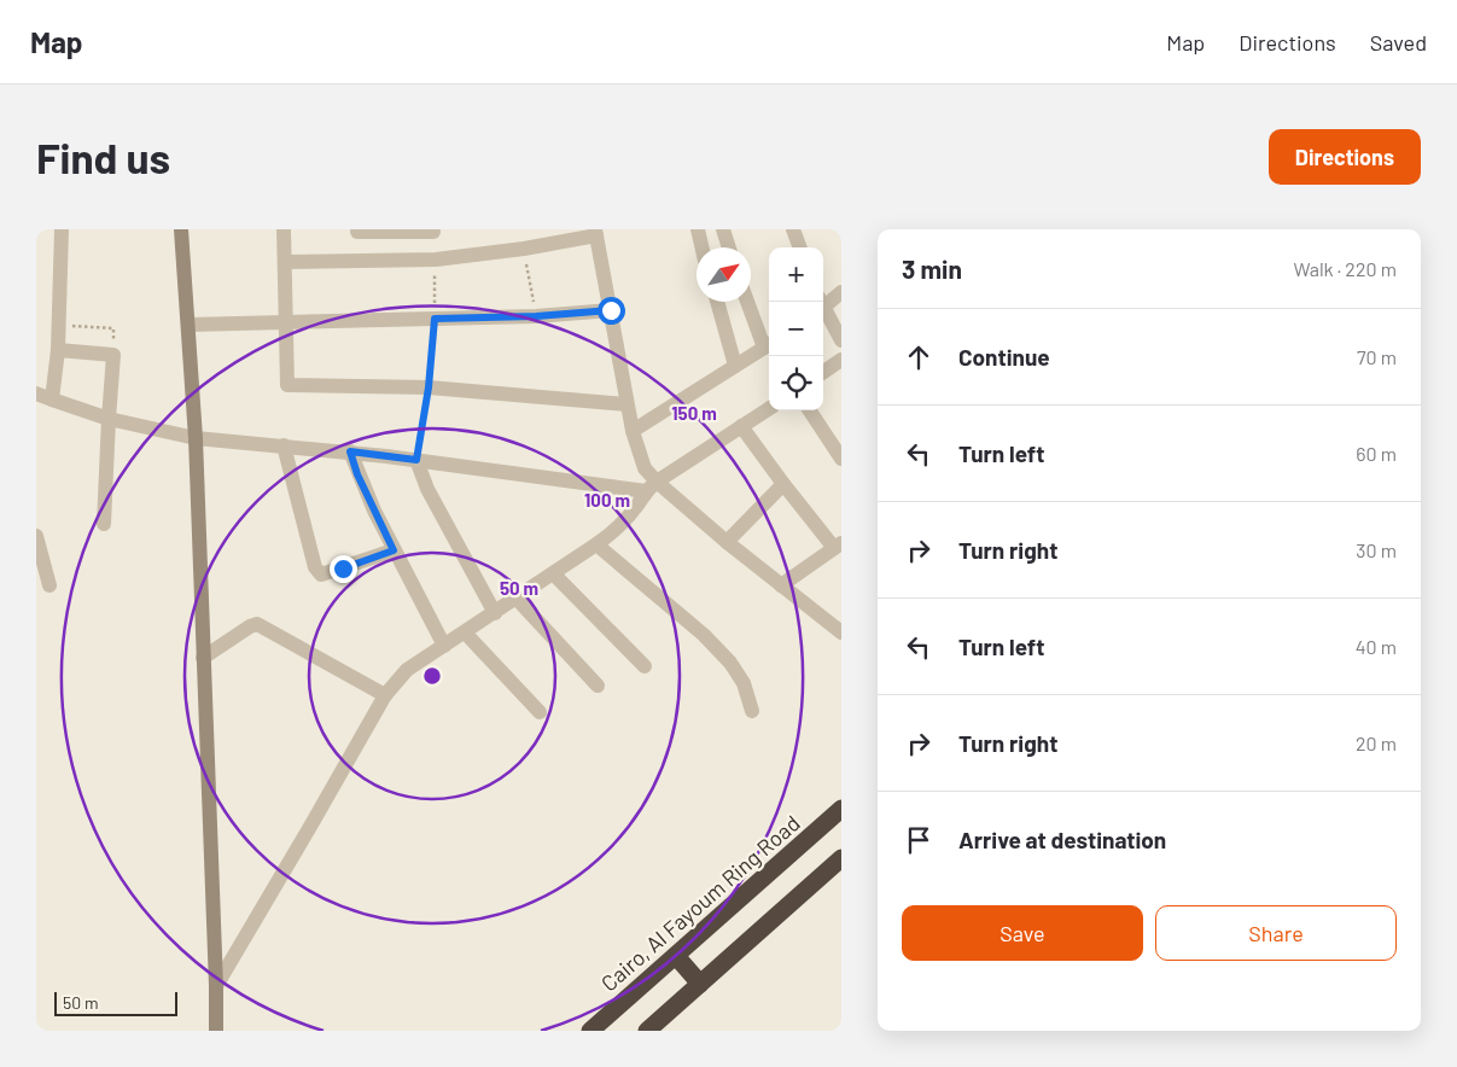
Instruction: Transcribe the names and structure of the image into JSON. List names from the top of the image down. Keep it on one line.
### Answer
{"streets":{"highway":["Cairo, Al Fayoum Ring Road"]},"scale_bar":"50 m","north":"top right","page":{"header":"Map","nav":["Map","Directions","Saved"],"buttons":["Directions",["Save","Share"]],"title":"Find us","heading":["3 min","Walk · 220 m"],"map_buttons":["+","−"],"list":[["Continue","70 m"],["Turn left","60 m"],["Turn right","30 m"],["Turn left","40 m"],["Turn right","20 m"],"Arrive at destination"],"scale":"50 m"},"rings":["150 m","100 m","50 m"]}
